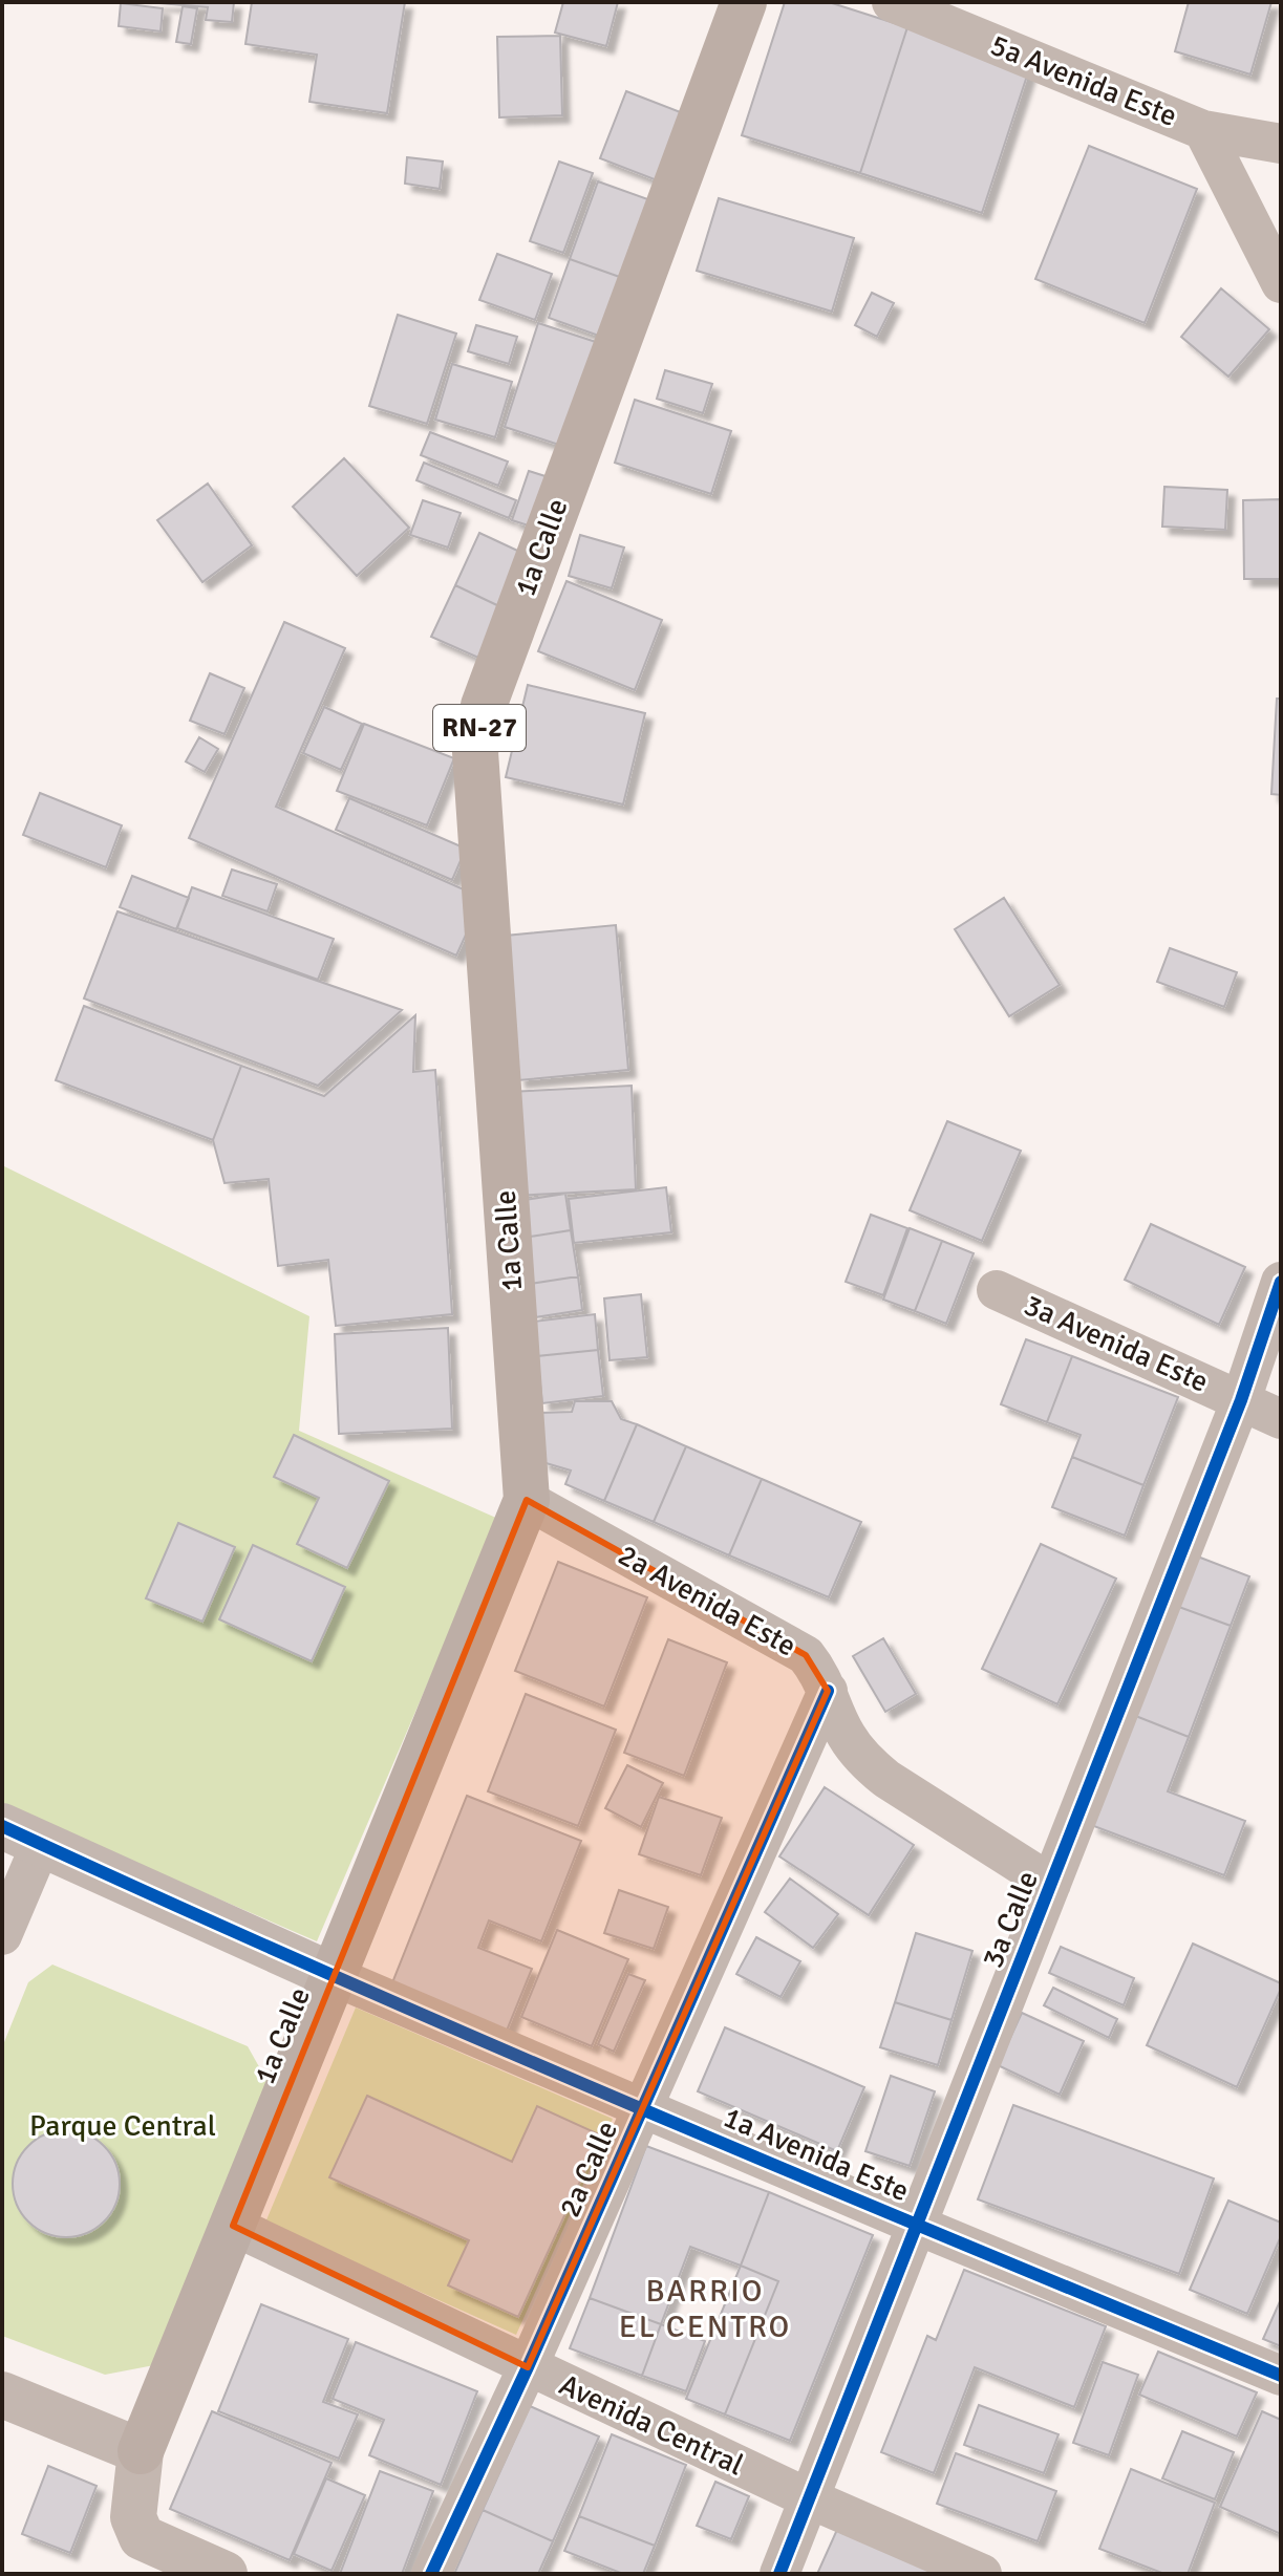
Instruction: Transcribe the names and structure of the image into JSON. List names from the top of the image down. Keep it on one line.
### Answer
{"streets":{"main road":["1a Calle","RN-27"],"street":["5a Avenida Este","3a Avenida Este","2a Avenida Este","3a Calle","1a Avenida Este","2a Calle","Avenida Central"]},"crossings":[["1a Calle","2a Avenida Este"],["1a Calle","1a Avenida Este"],["1a Calle","Avenida Central"],["3a Avenida Este","3a Calle"],["2a Avenida Este","3a Calle"],["2a Avenida Este","2a Calle"],["3a Calle","1a Avenida Este"],["3a Calle","Avenida Central"],["1a Avenida Este","2a Calle"],["2a Calle","Avenida Central"]],"districts":["BARRIO EL CENTRO"],"parks":["Parque Central"]}
